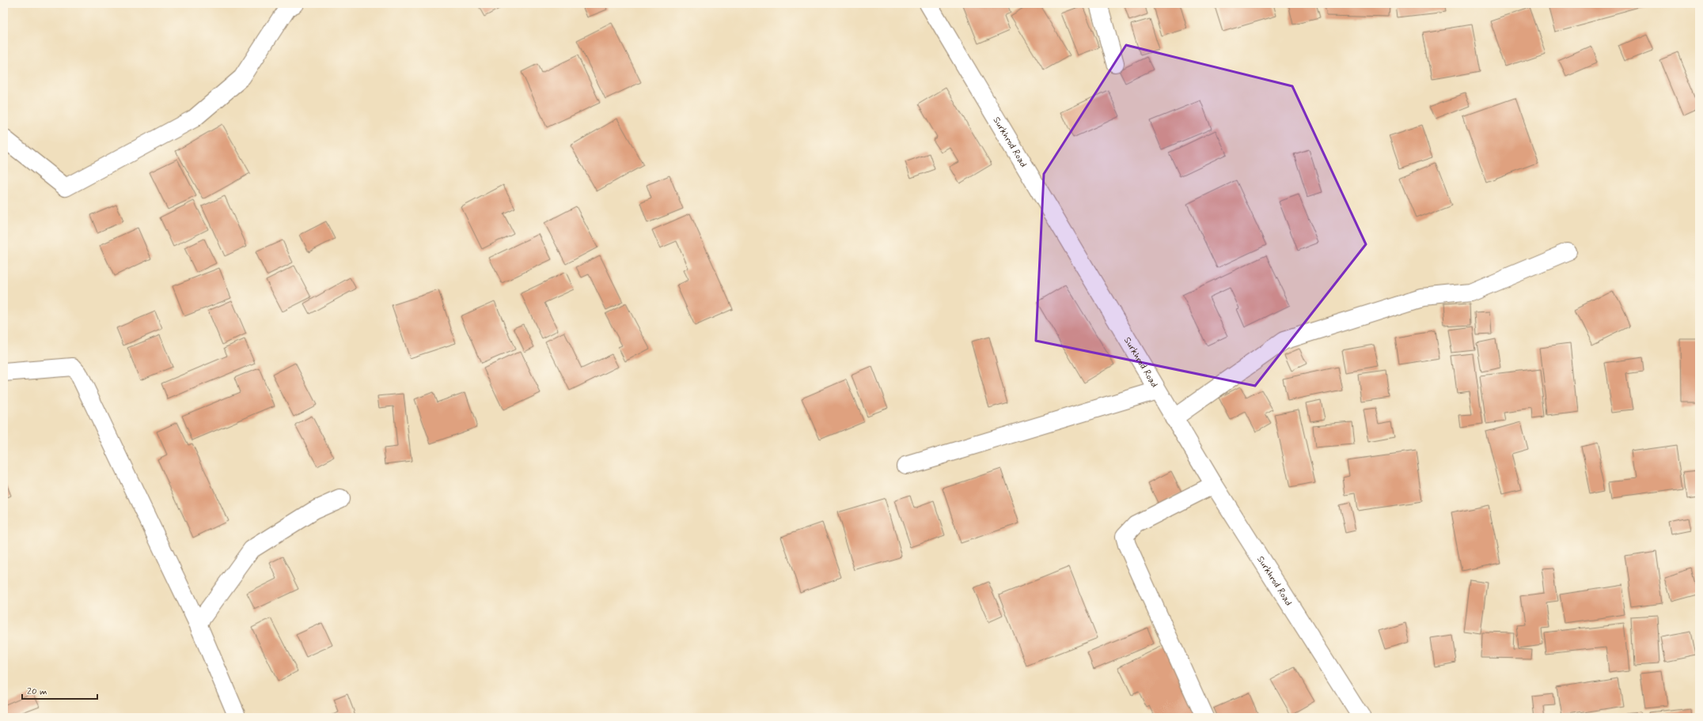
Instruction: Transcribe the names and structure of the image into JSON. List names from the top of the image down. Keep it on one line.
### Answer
{"streets":{"street":["Surkhrod Road"]},"scale_bar":"20 m"}
